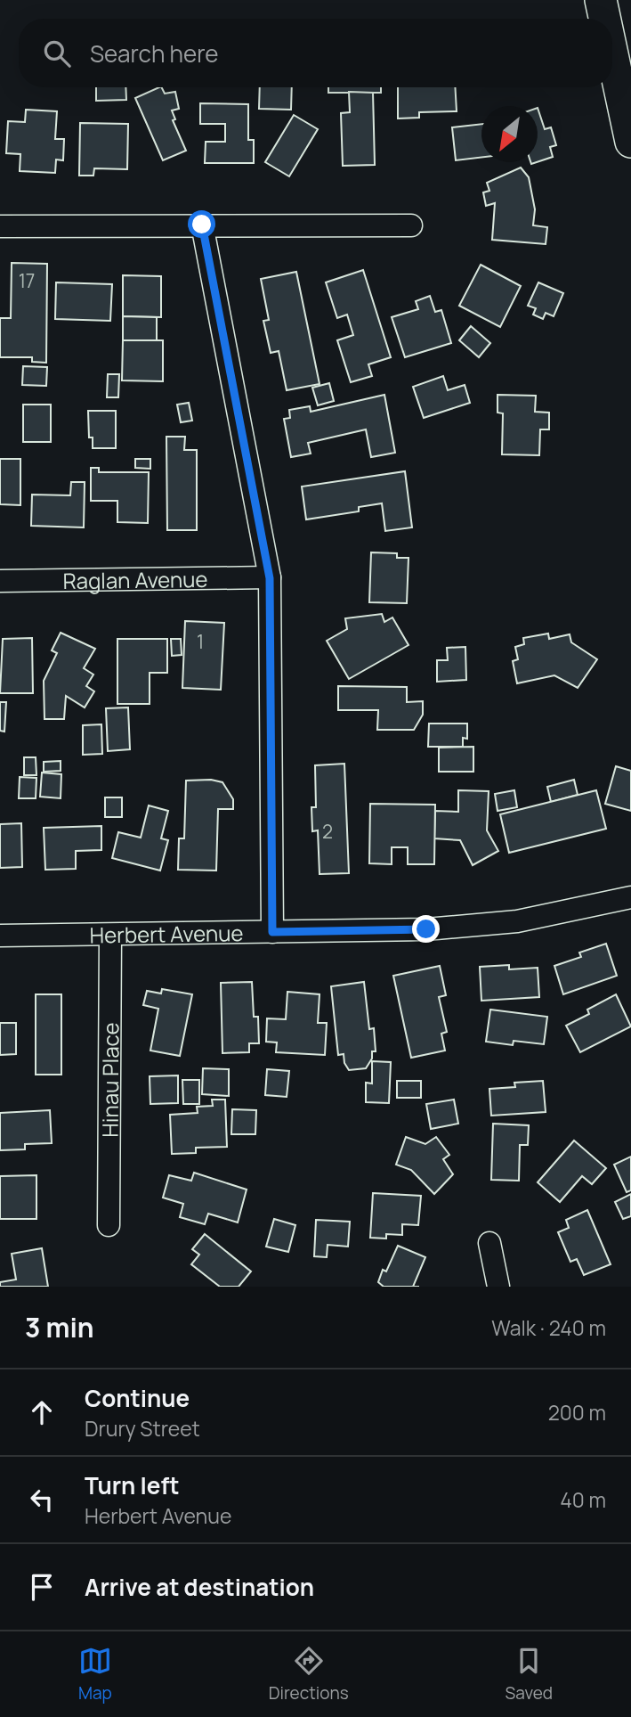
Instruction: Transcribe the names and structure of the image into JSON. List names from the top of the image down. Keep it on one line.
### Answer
{"streets":{"street":["Raglan Avenue","Herbert Avenue","Hinau Place"]},"crossings":[["Herbert Avenue","Hinau Place"]],"house_numbers":["17","1","2"],"north":"bottom left","page":{"search":"Search here","heading":["3 min","Walk · 240 m"],"list":[["Continue","Drury Street","200 m"],["Turn left","Herbert Avenue","40 m"],"Arrive at destination"],"nav":["Map","Directions","Saved"]}}
